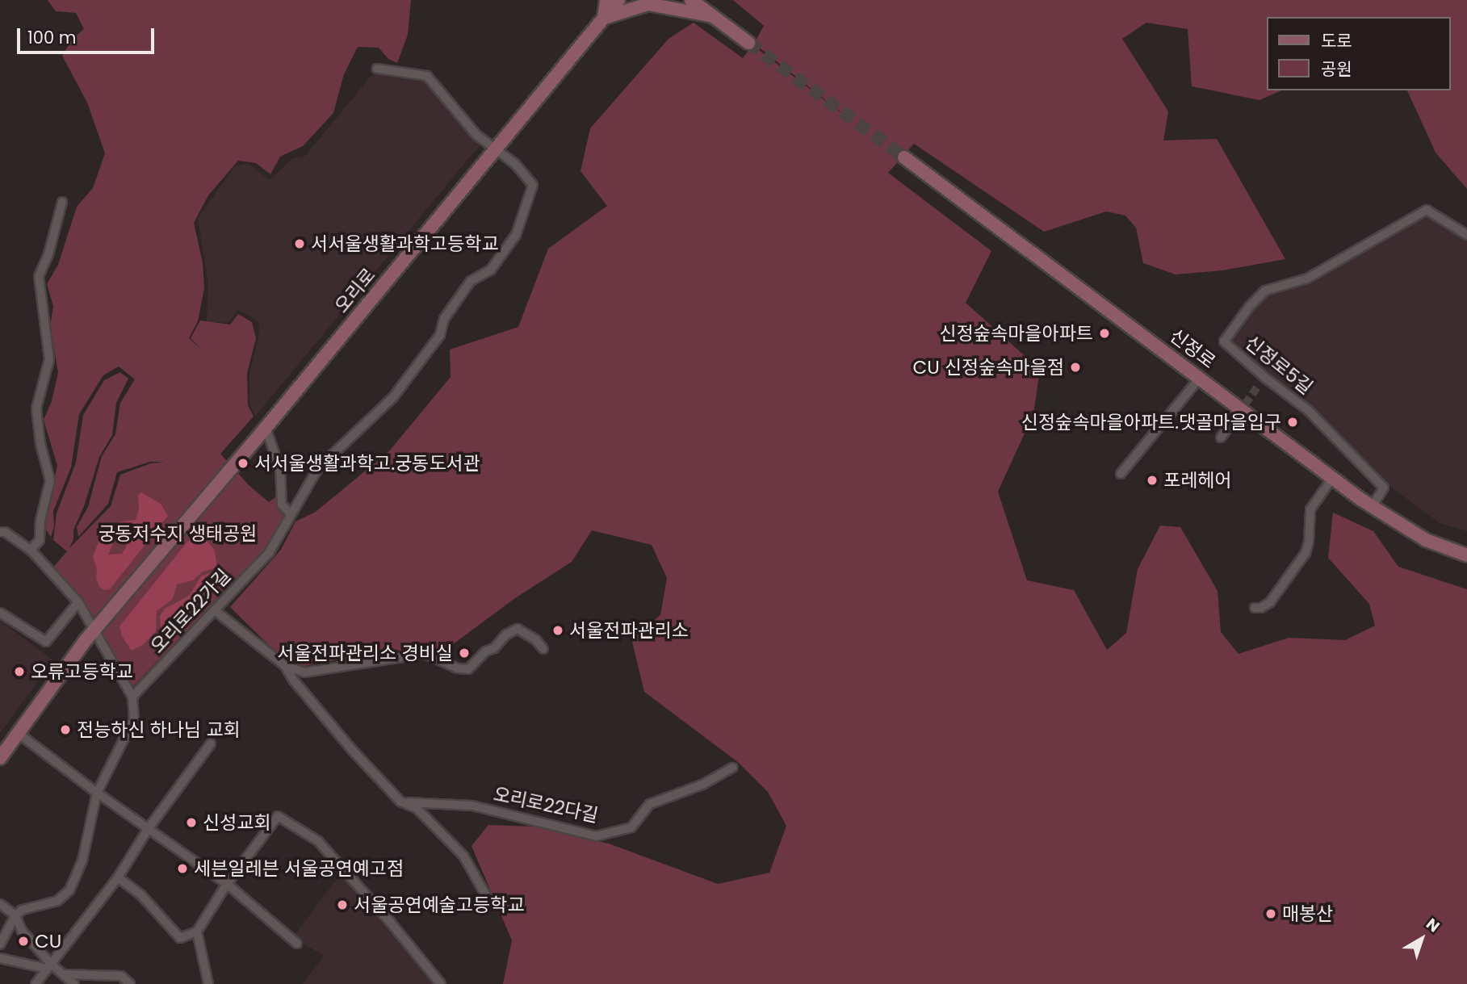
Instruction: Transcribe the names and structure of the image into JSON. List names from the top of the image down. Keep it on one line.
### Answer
{"streets":{"main road":["오리로","신정로"],"street":["신정로5길","오리로22가길","오리로22다길"]},"crossings":[["오리로","오리로22가길"],["신정로","신정로5길"]],"parks":["궁동저수지 생태공원"],"places":["서서울생활과학고등학교","신정숲속마을아파트","CU 신정숲속마을점","신정숲속마을아파트.댓골마을입구","서서울생활과학고.궁동도서관","포레헤어","서울전파관리소","서울전파관리소 경비실","오류고등학교","전능하신 하나님 교회","신성교회","세븐일레븐 서울공연예고점","서울공연예술고등학교","매봉산","CU"],"legend":["도로","공원"],"scale_bar":"100 m","north":"top right"}
